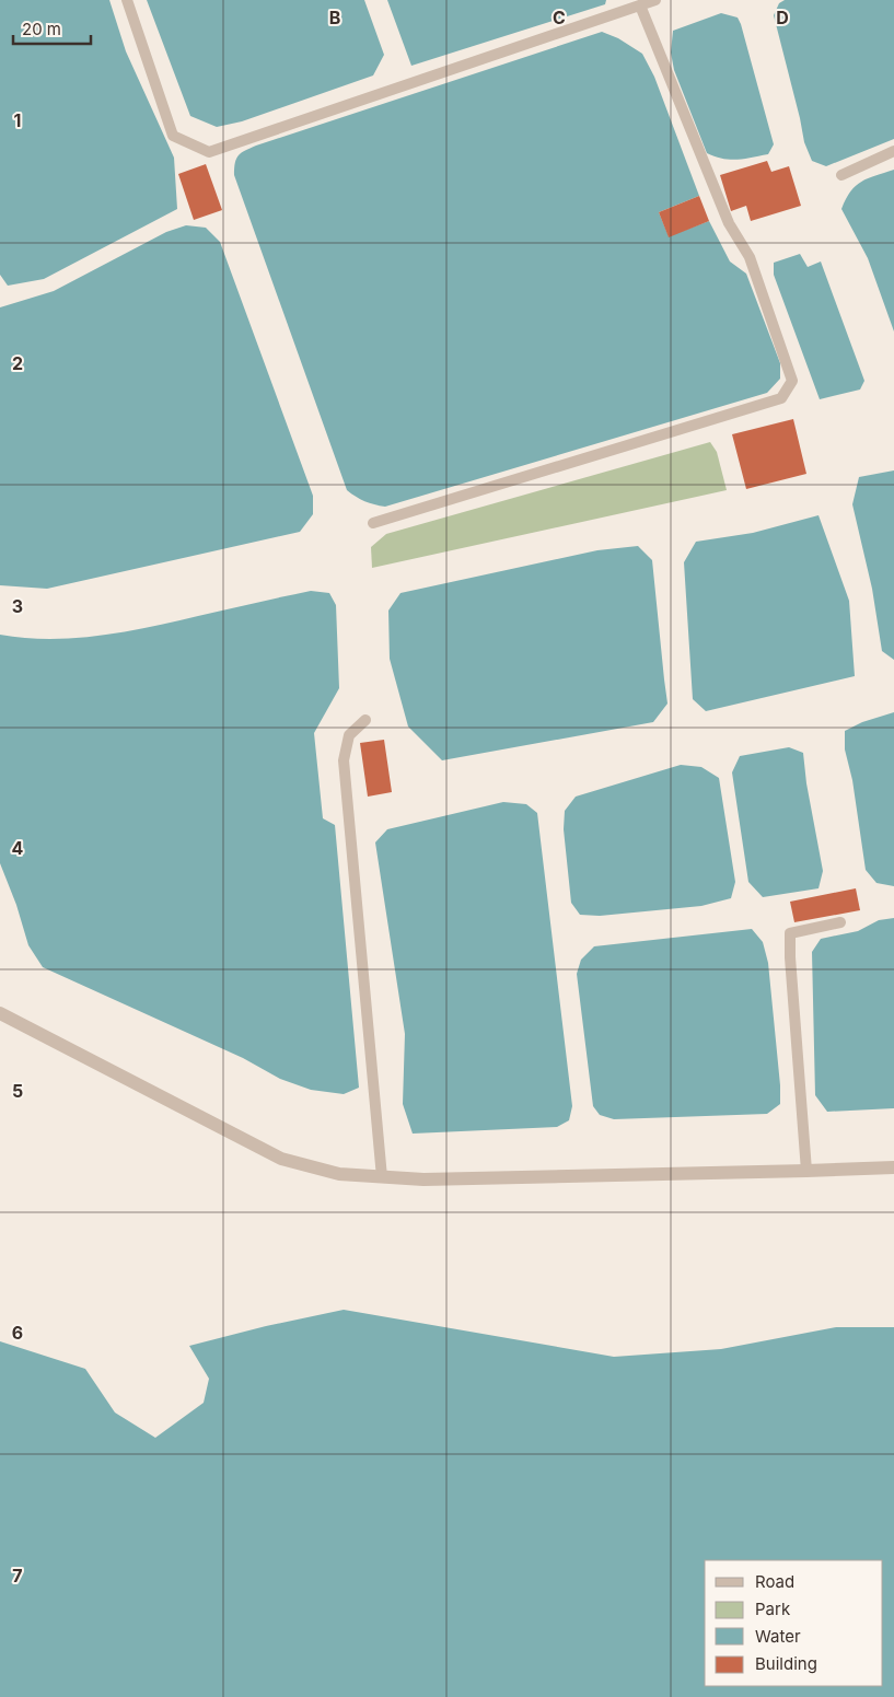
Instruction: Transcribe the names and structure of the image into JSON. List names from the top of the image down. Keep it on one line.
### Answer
{"legend":["Road","Park","Water","Building"],"scale_bar":"20 m","grid":{"columns":["B","C","D"],"rows":["1","2","3","4","5","6","7"]}}
